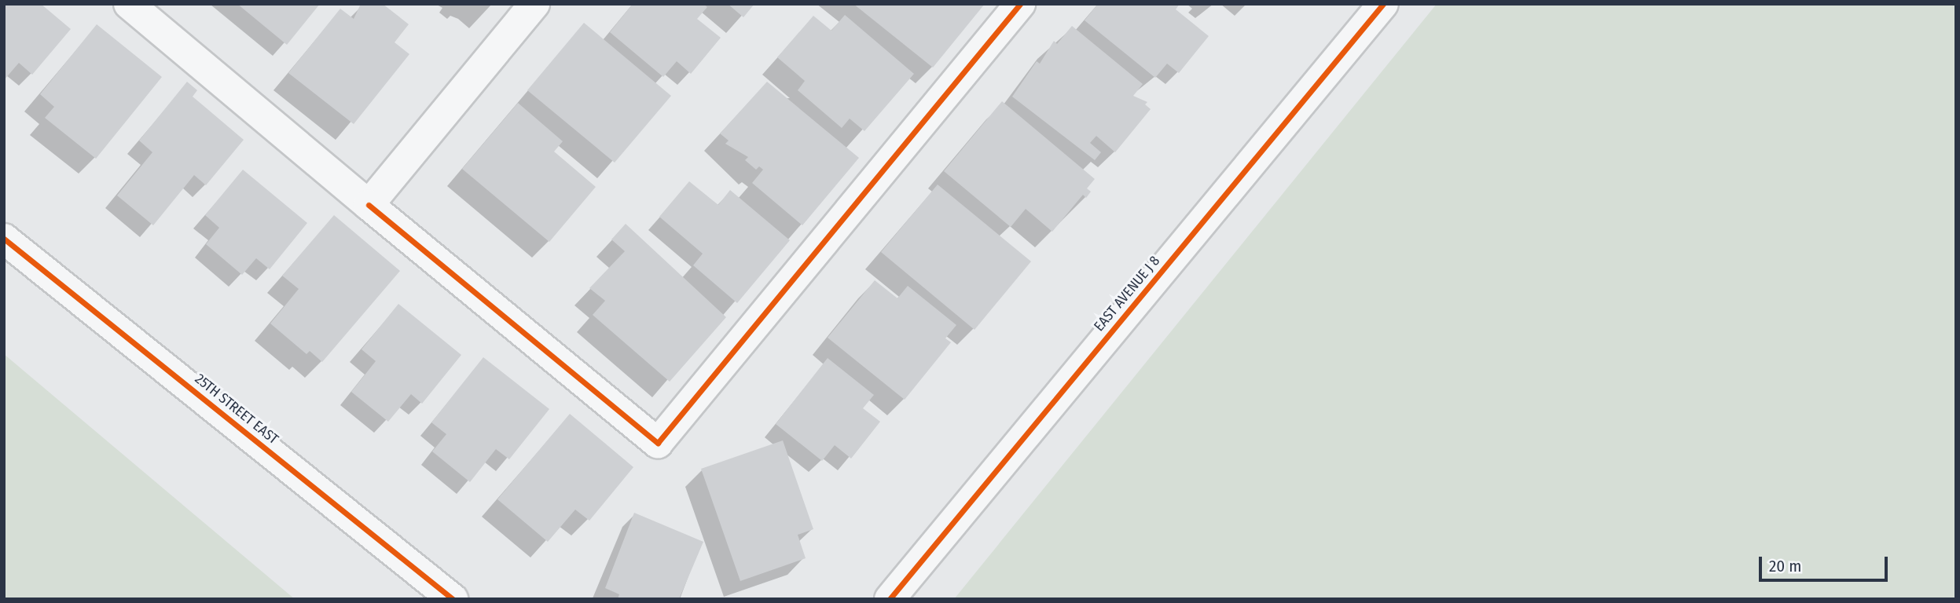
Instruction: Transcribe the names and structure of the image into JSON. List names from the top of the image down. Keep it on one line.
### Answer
{"streets":{"street":["EAST AVENUE J 8","25TH STREET EAST"]},"scale_bar":"20 m"}
